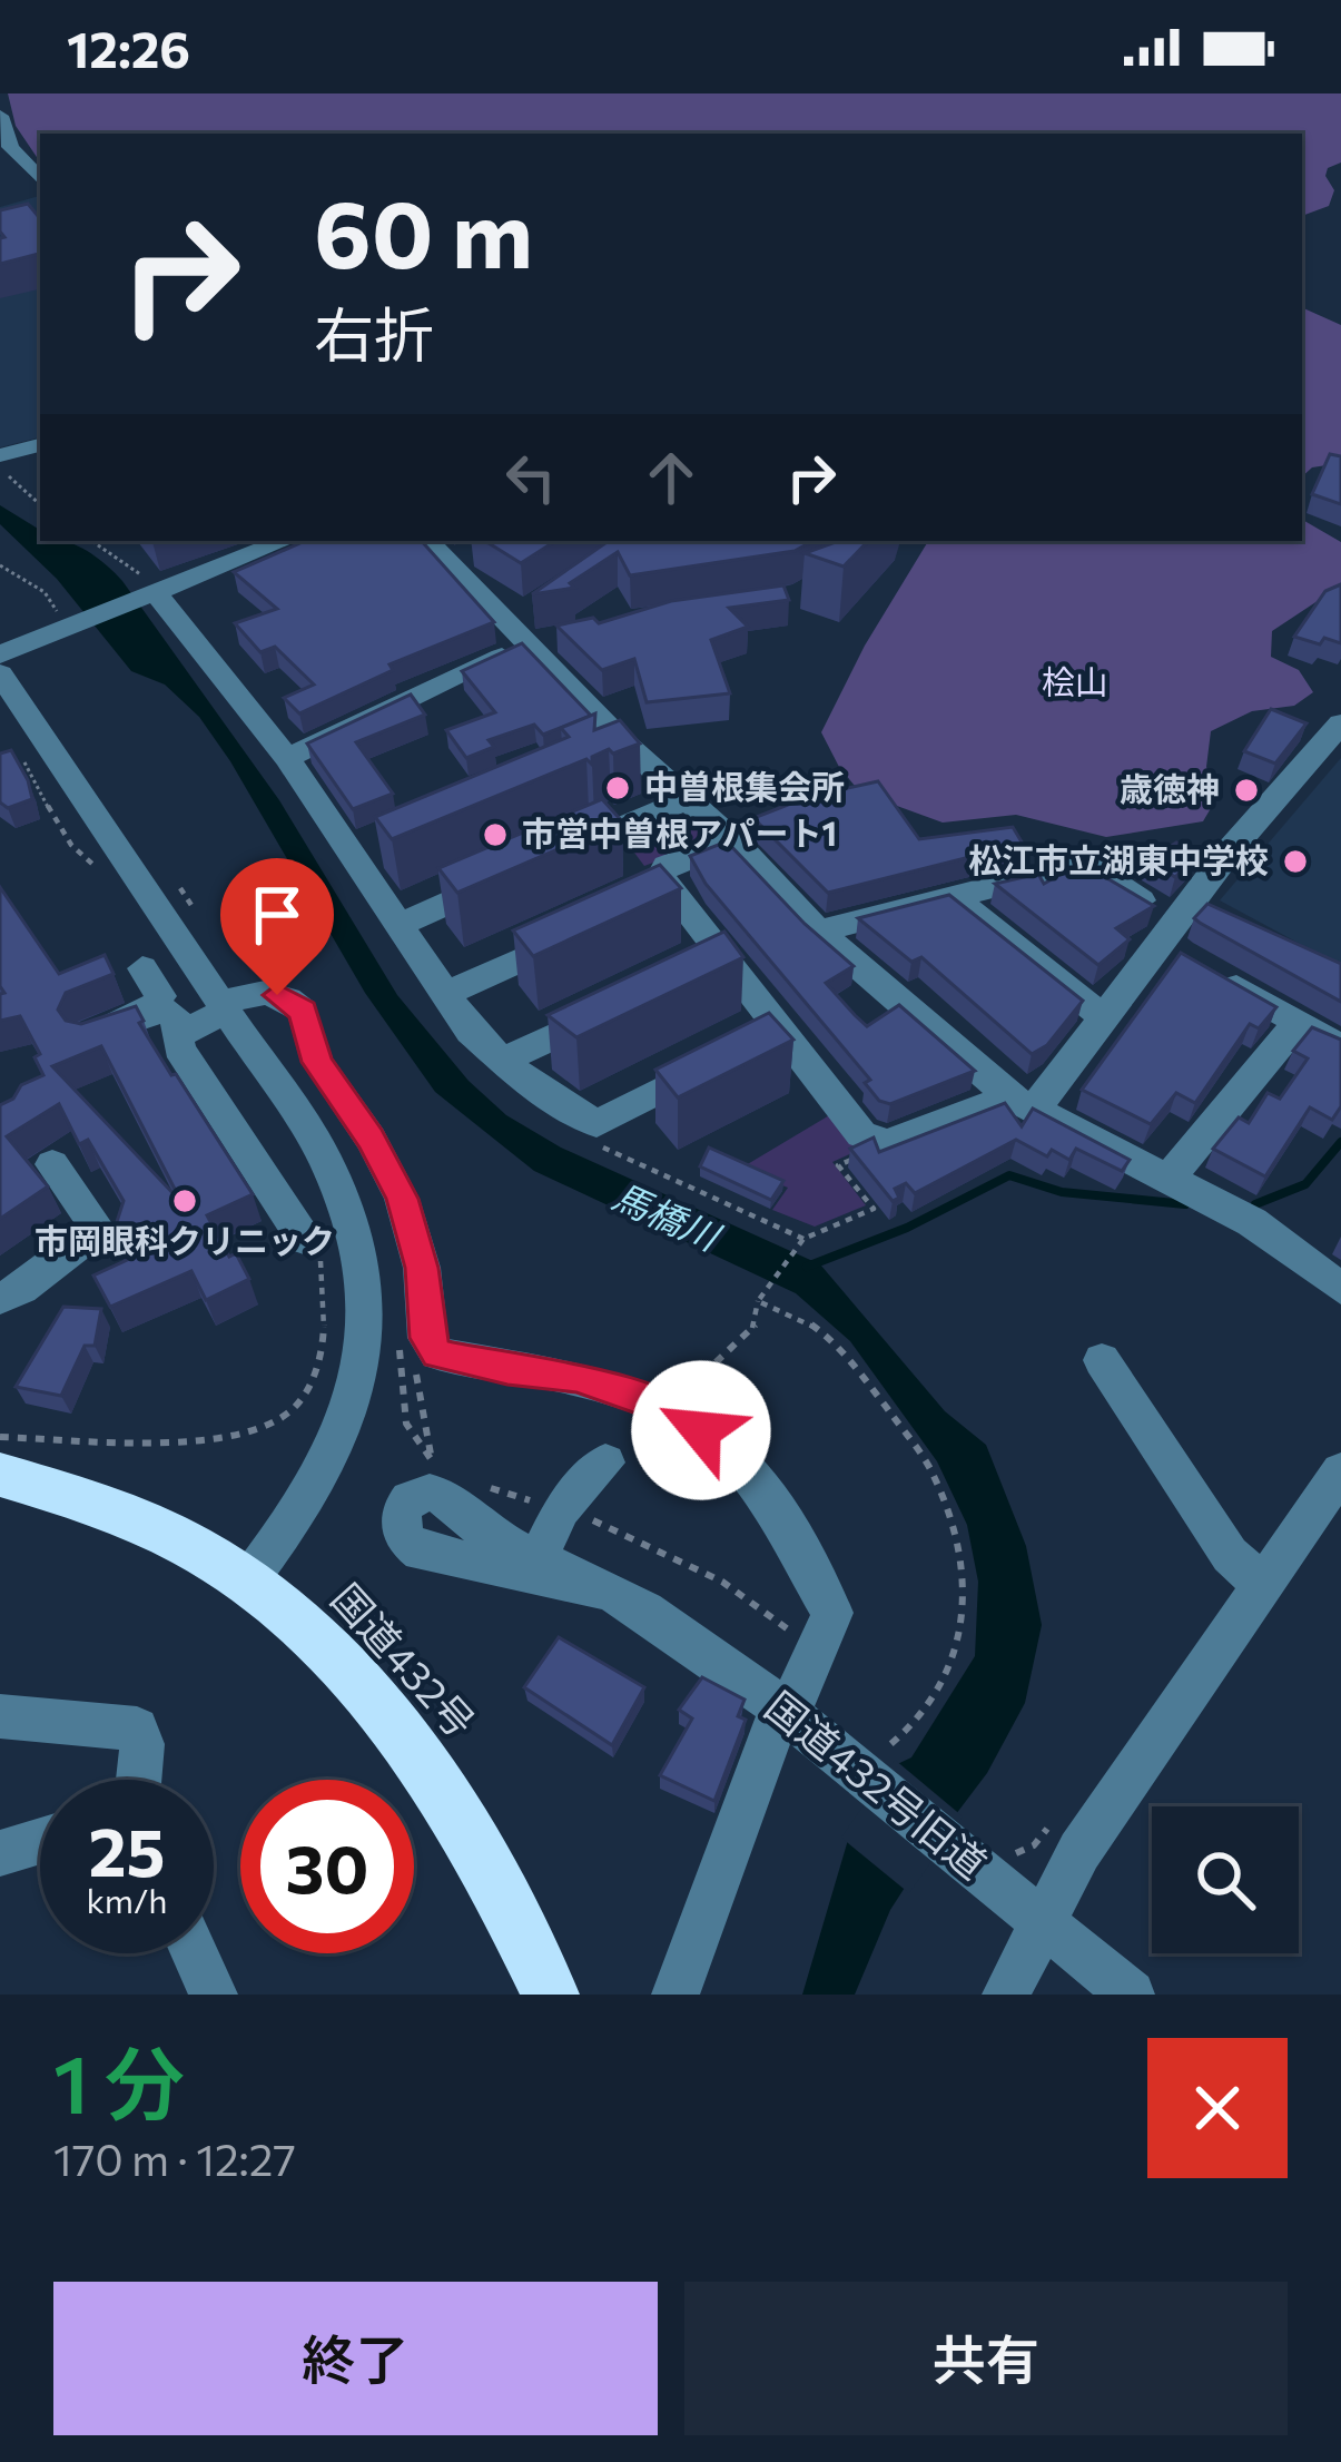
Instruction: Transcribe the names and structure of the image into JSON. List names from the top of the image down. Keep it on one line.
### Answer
{"streets":{"highway":["国道432号"],"street":["国道432号旧道"]},"water":["馬橋川"],"parks":["桧山"],"places":["中曽根集会所","歳徳神","市営中曽根アパート1","松江市立湖東中学校","市岡眼科クリニック"],"page":{"status":"12:26","turn":["60 m","右折"],"speed":"25 km/h","limit":"30","heading":["1 分","170 m · 12:27"],"buttons":["終了","共有"]}}
